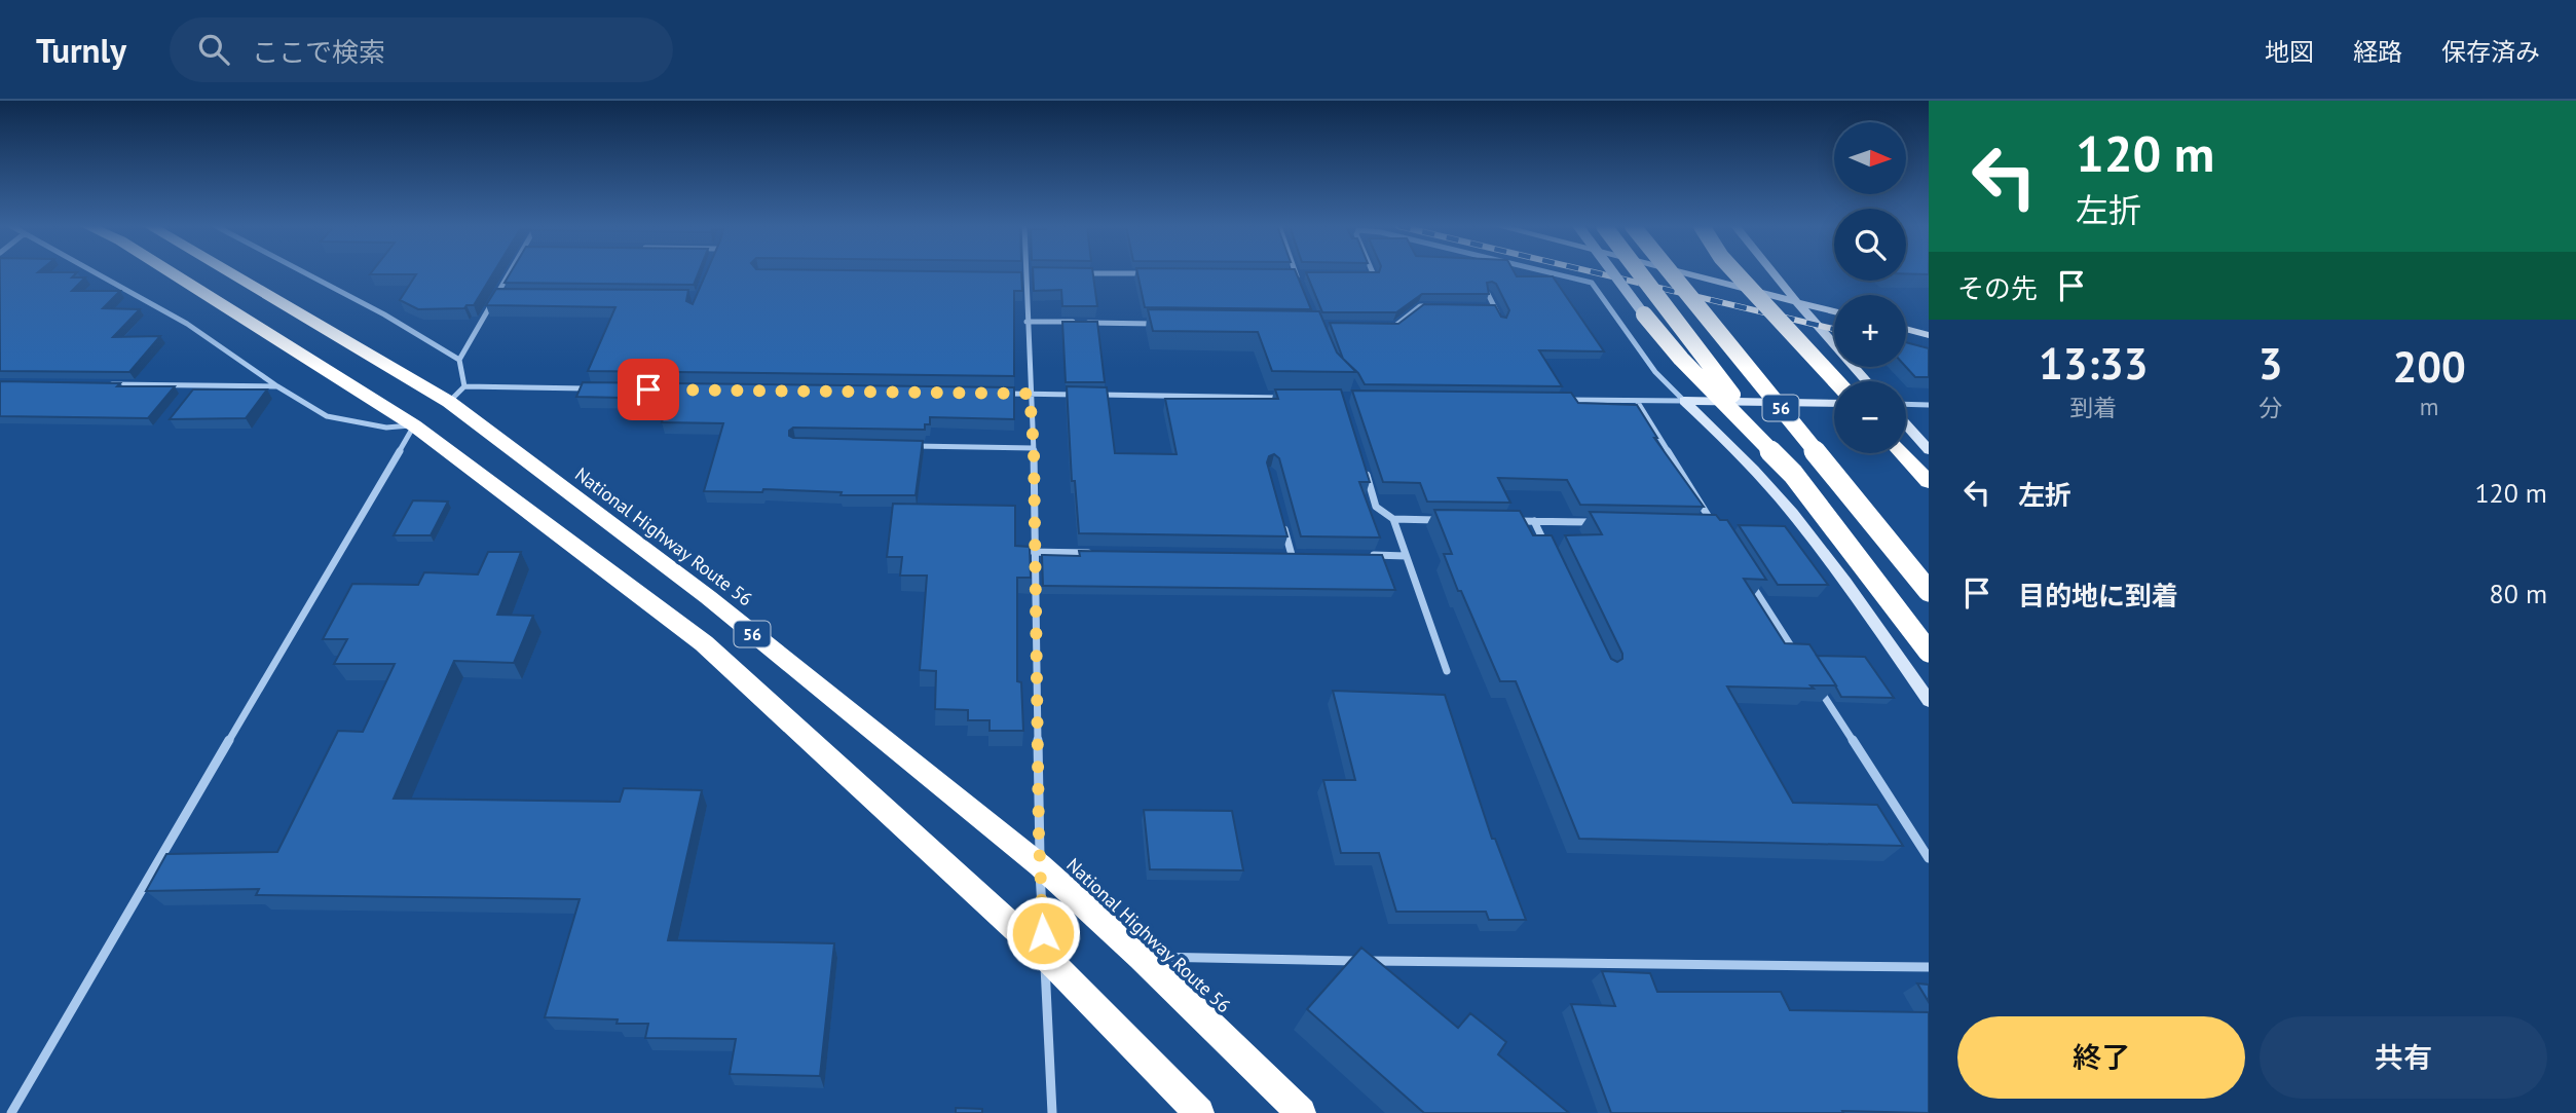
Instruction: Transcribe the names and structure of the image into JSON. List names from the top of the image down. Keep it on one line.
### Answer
{"streets":{"highway":["56","National Highway Route 56"]},"north":"right","page":{"header":"Turnly","search":"ここで検索","nav":["地図","経路","保存済み"],"turn":["120 m","左折"],"map_buttons":["+","−"],"then":"その先","eta":["13:33","到着","3","分","200","m"],"list":[{"name":"左折","value":"120 m"},{"name":"目的地に到着","value":"80 m"}],"buttons":["終了","共有"]}}
